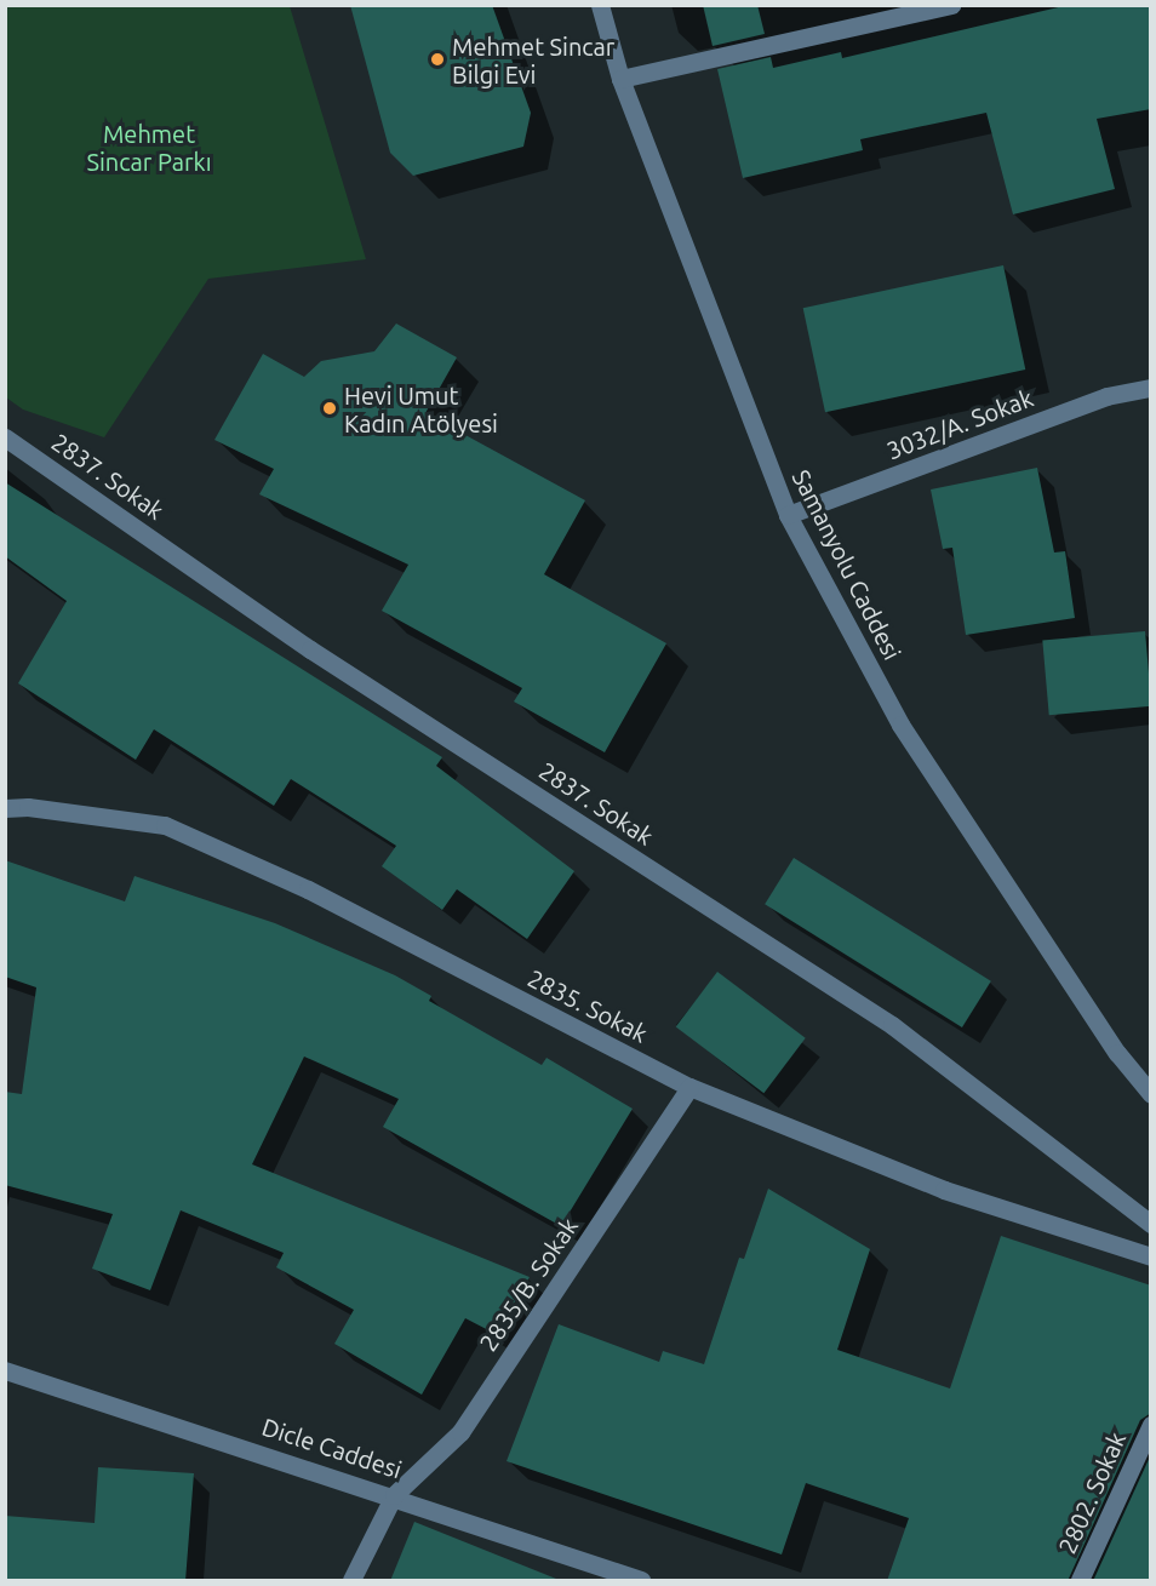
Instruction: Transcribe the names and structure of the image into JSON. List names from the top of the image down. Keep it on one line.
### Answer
{"streets":{"street":["3032/A. Sokak","2837. Sokak","Samanyolu Caddesi","2835. Sokak","2835/B. Sokak","Dicle Caddesi","2802. Sokak"]},"crossings":[["3032/A. Sokak","Samanyolu Caddesi"],["2835. Sokak","2835/B. Sokak"],["2835/B. Sokak","Dicle Caddesi"]],"parks":["Mehmet Sincar Parkı"],"places":["Mehmet Sincar Bilgi Evi","Hevi Umut Kadın Atölyesi"]}
